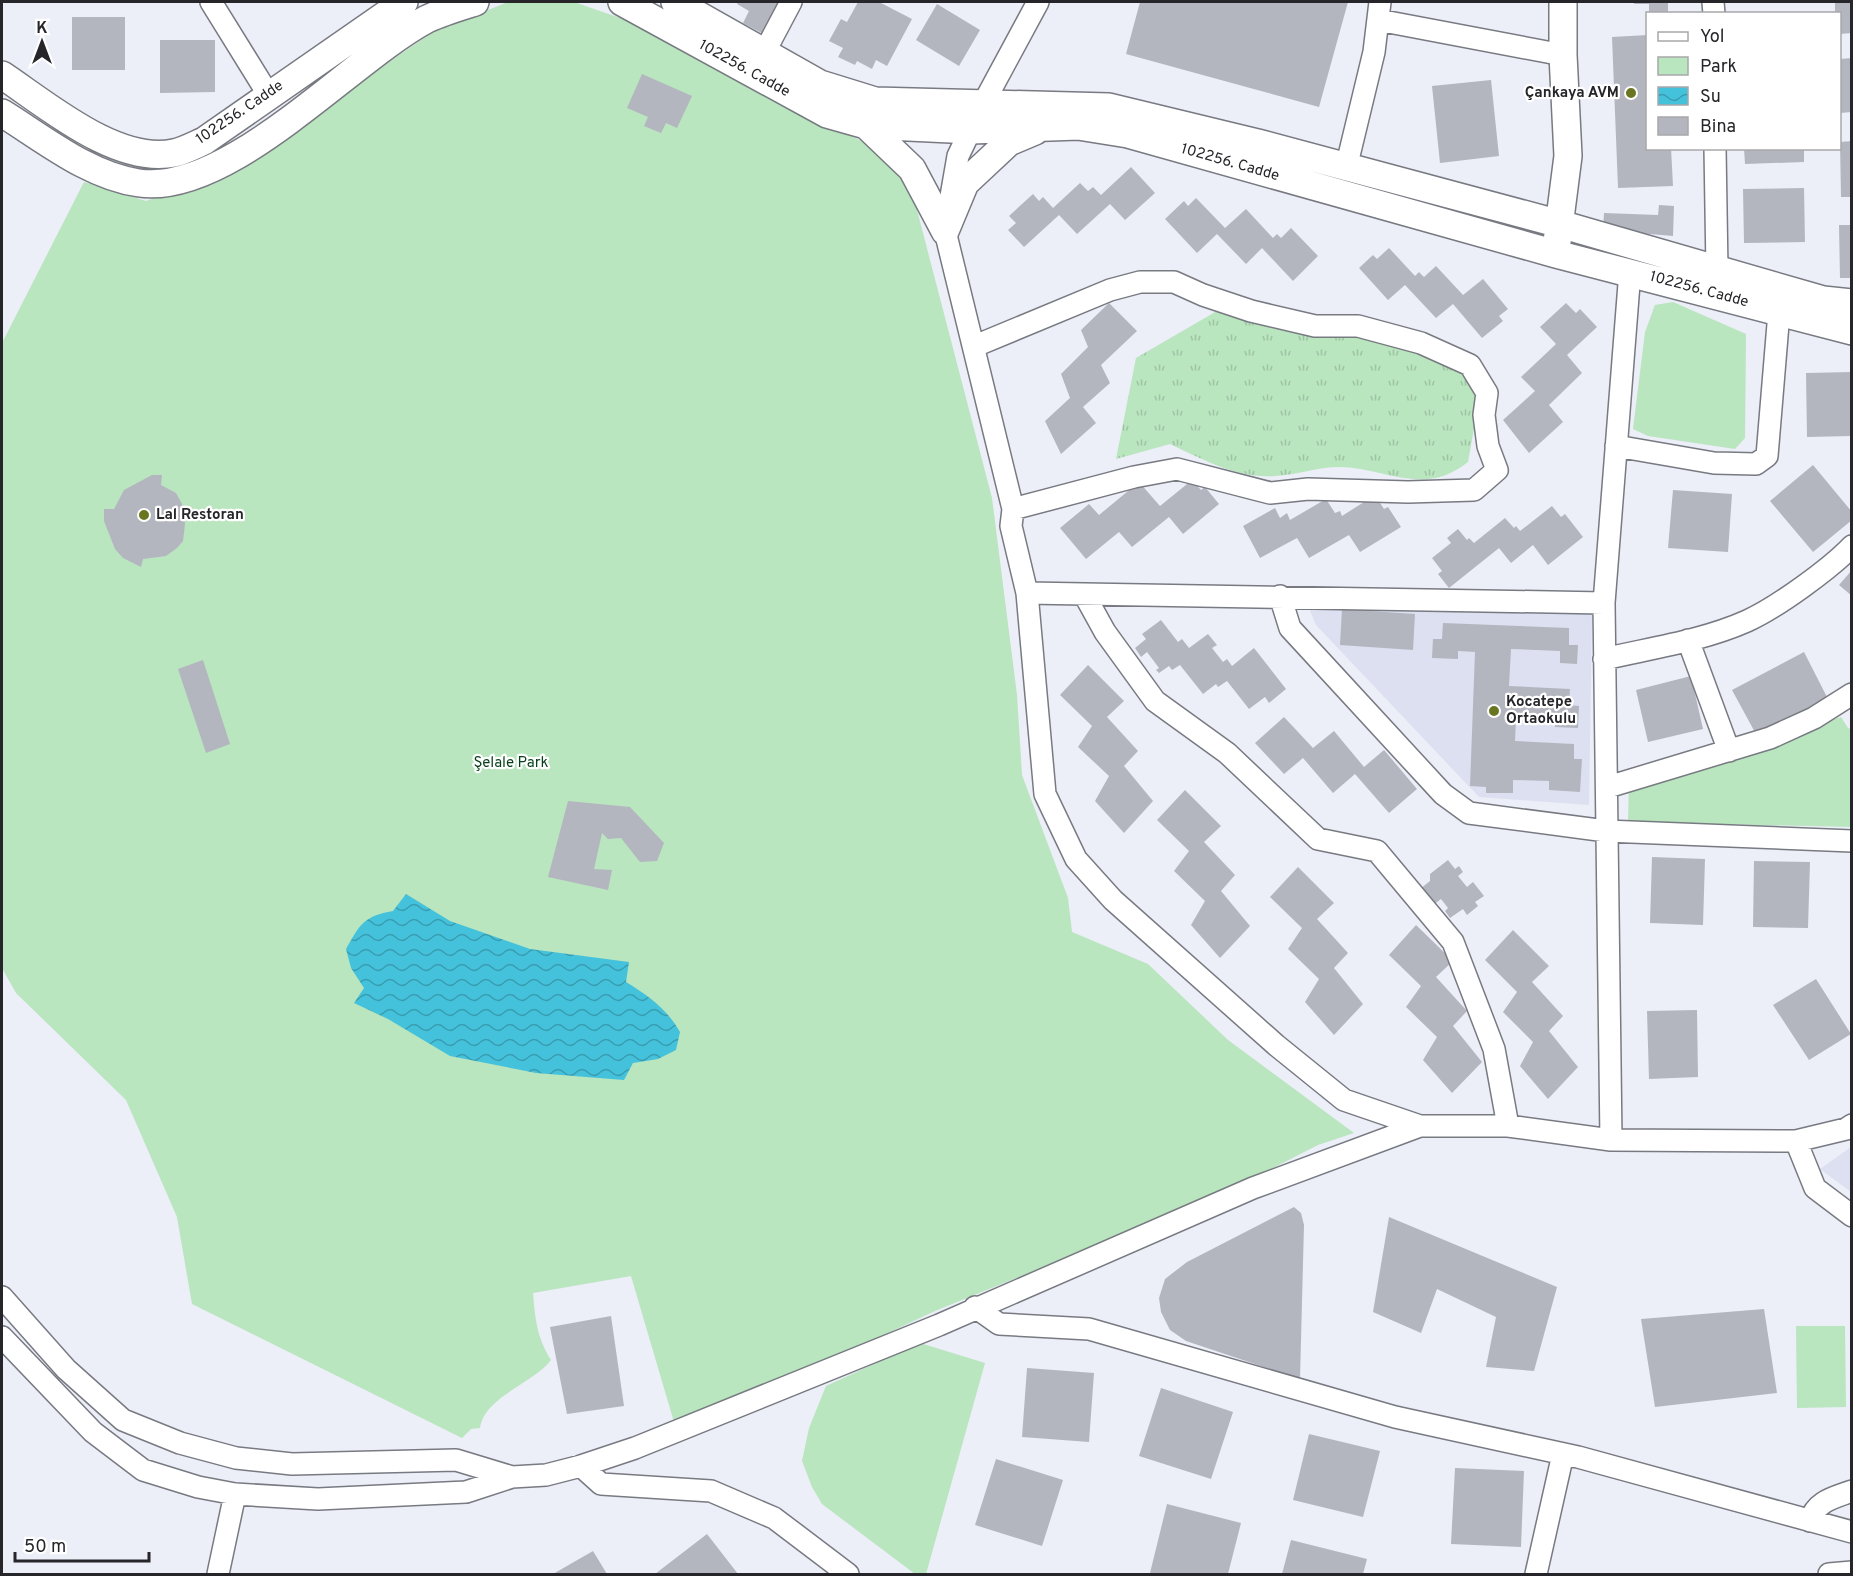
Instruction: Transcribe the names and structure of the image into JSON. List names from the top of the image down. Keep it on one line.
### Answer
{"streets":{"street":["102256. Cadde"]},"parks":["Şelale Park"],"places":["Çankaya AVM","Lal Restoran","Kocatepe Ortaokulu"],"legend":["Yol","Park","Su","Bina"],"scale_bar":"50 m","north":"top"}
